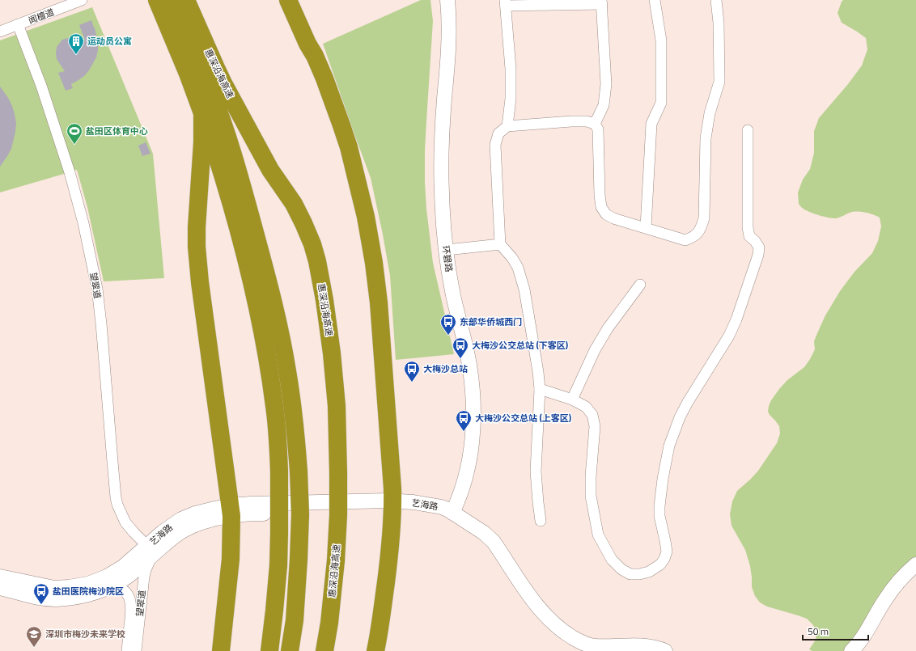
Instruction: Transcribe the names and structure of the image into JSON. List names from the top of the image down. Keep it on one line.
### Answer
{"streets":{"highway":["惠深沿海高速"],"street":["闻檀道","环碧路","望翠道","艺海路"]},"crossings":[["闻檀道","望翠道"],["环碧路","艺海路"],["望翠道","艺海路"]],"places":{"building":["运动员公寓"],"sports":["盐田区体育中心"],"bus stop":["东部华侨城西门","大梅沙公交总站 (下客区)","大梅沙总站","大梅沙公交总站 (上客区)","盐田医院梅沙院区"],"school or university":["深圳市梅沙未来学校"]},"scale_bar":"50 m"}
